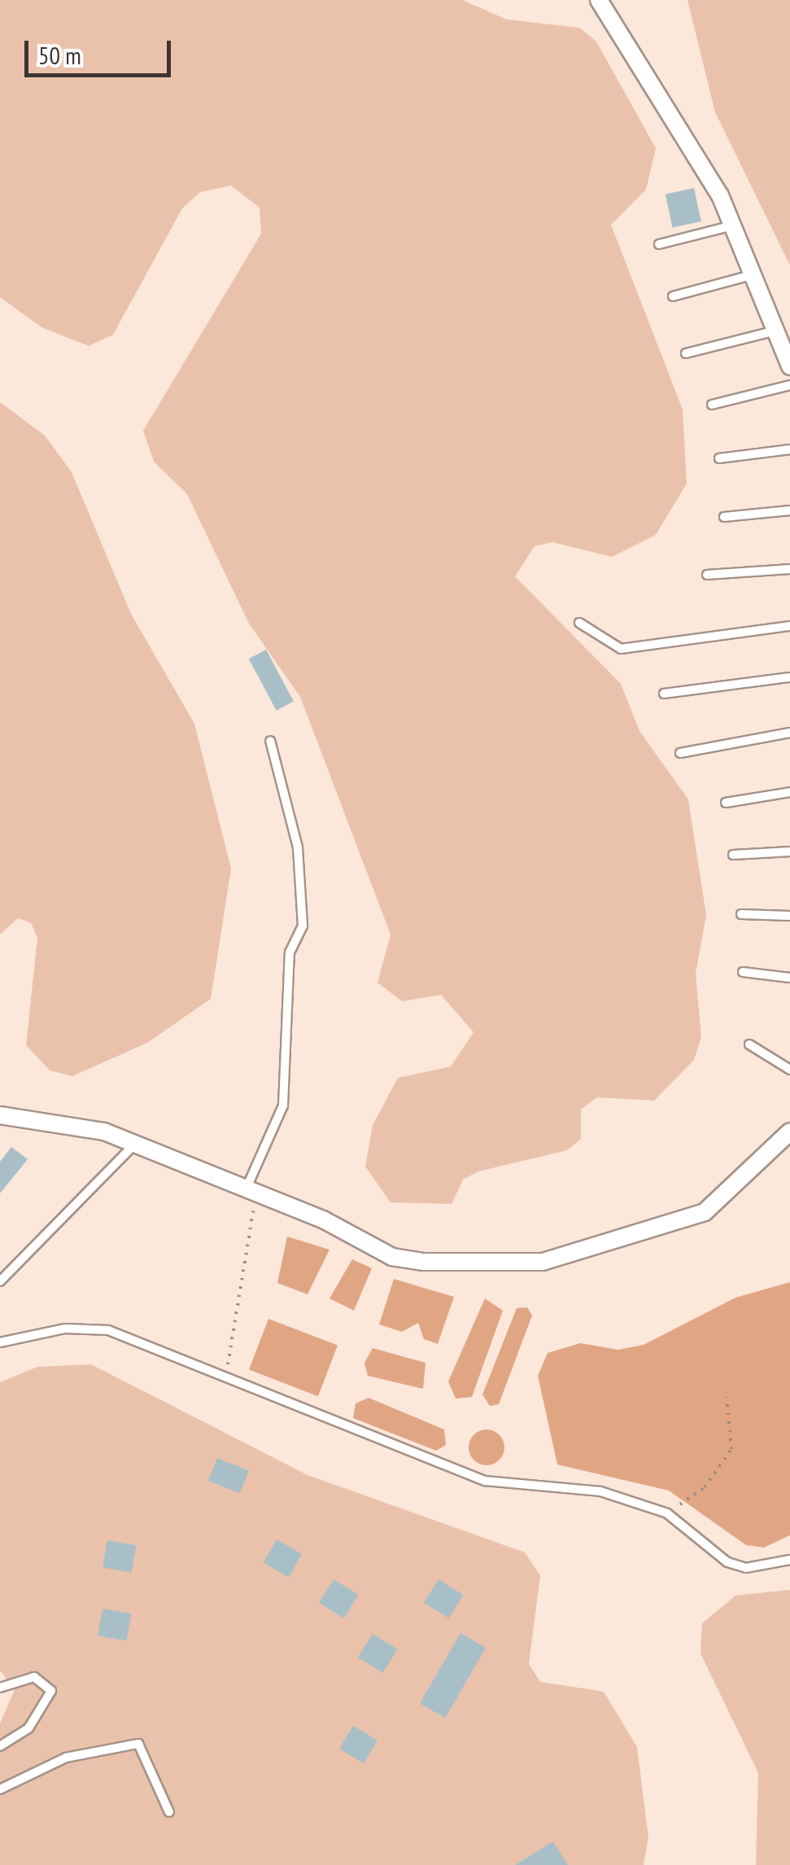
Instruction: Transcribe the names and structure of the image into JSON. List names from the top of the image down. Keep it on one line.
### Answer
{"scale_bar":"50 m"}
